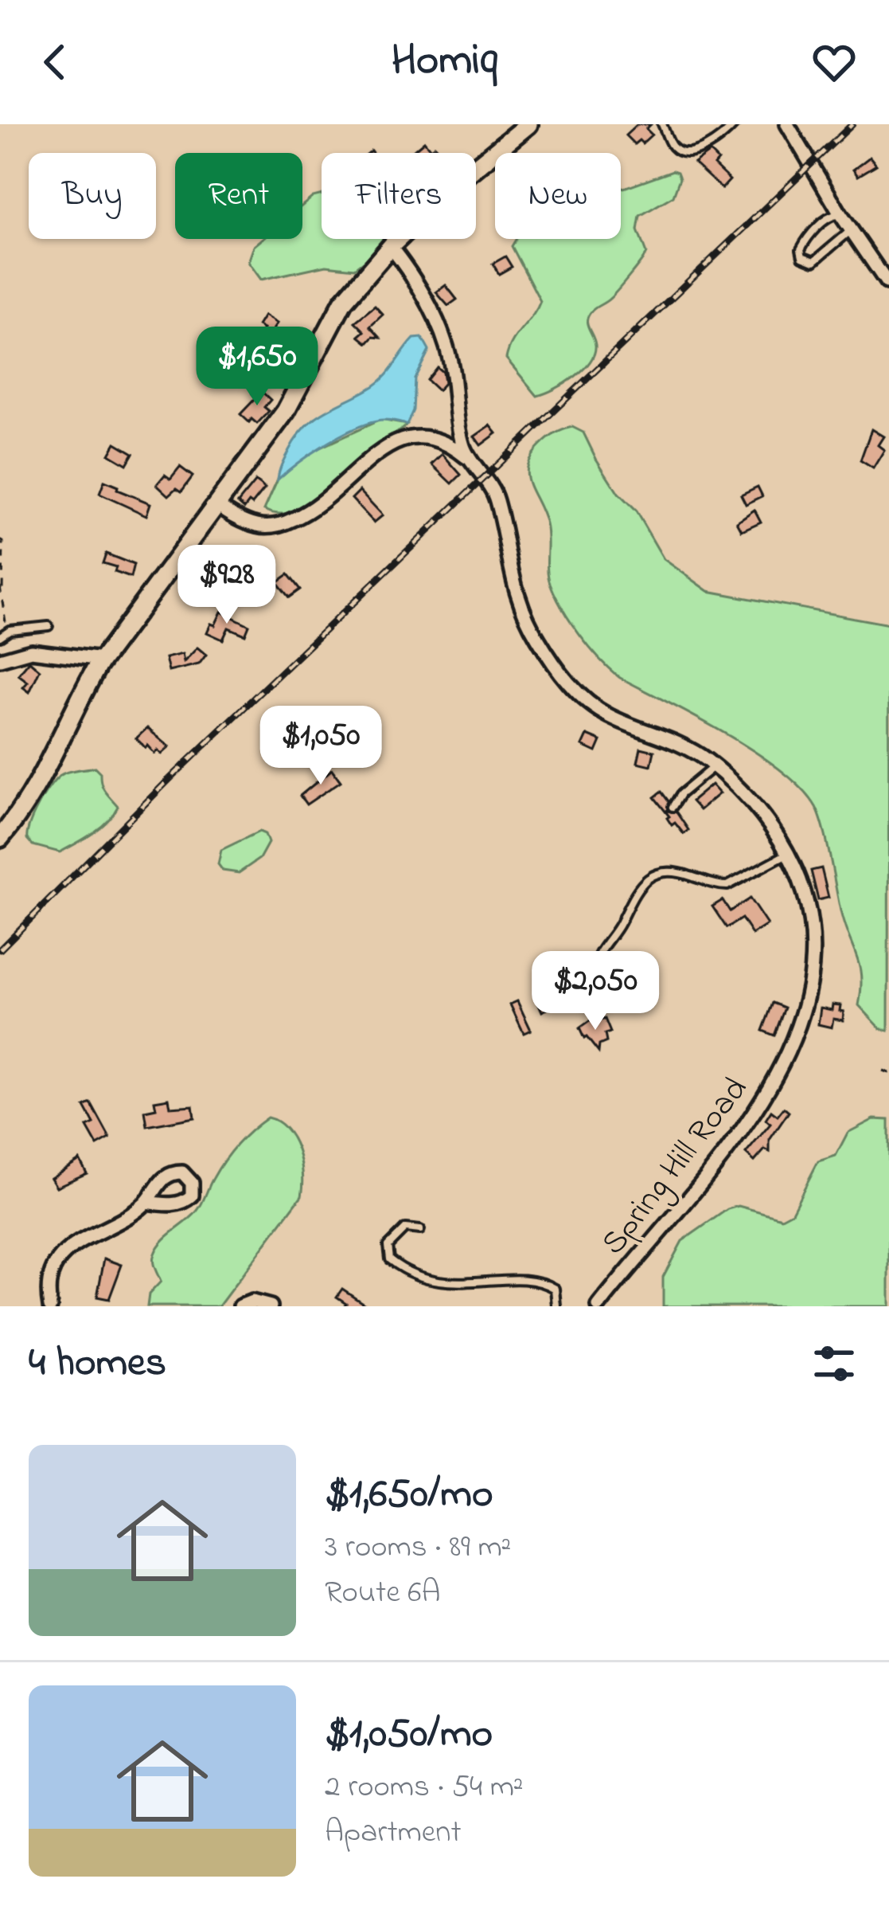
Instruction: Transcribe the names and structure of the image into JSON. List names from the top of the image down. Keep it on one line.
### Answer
{"streets":{"street":["Spring Hill Road"]},"page":{"header":"Homiq","chip":["Buy","Rent","Filters","New"],"price":["$1,650","$928","$1,050","$2,050"],"heading":"4 homes","list":[{"name":"$1,650/mo","note":"3 rooms · 89 m² · Route 6A"},{"name":"$1,050/mo","note":"2 rooms · 54 m² · Apartment"}]}}
